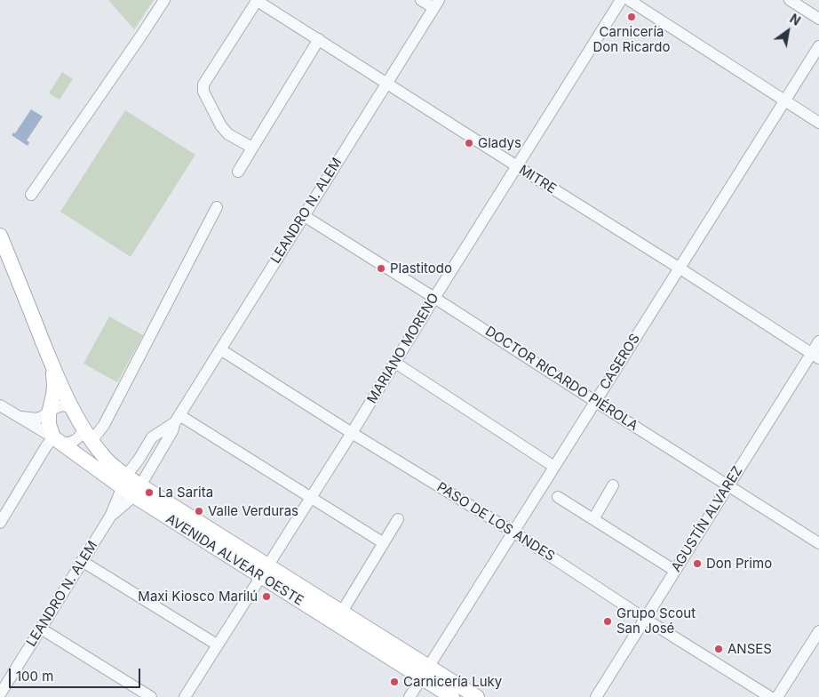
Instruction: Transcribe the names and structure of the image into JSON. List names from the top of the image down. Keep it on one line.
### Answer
{"streets":{"main road":["AVENIDA ALVEAR OESTE"],"street":["MITRE","LEANDRO N. ALEM","MARIANO MORENO","CASEROS","DOCTOR RICARDO PIÉROLA","AGUSTÍN ALVAREZ","PASO DE LOS ANDES"]},"crossings":[["MITRE","LEANDRO N. ALEM"],["MITRE","MARIANO MORENO"],["MITRE","CASEROS"],["MITRE","AGUSTÍN ALVAREZ"],["LEANDRO N. ALEM","DOCTOR RICARDO PIÉROLA"],["LEANDRO N. ALEM","PASO DE LOS ANDES"],["LEANDRO N. ALEM","AVENIDA ALVEAR OESTE"],["MARIANO MORENO","DOCTOR RICARDO PIÉROLA"],["MARIANO MORENO","PASO DE LOS ANDES"],["MARIANO MORENO","AVENIDA ALVEAR OESTE"],["CASEROS","DOCTOR RICARDO PIÉROLA"],["CASEROS","PASO DE LOS ANDES"],["CASEROS","AVENIDA ALVEAR OESTE"],["DOCTOR RICARDO PIÉROLA","AGUSTÍN ALVAREZ"],["AGUSTÍN ALVAREZ","PASO DE LOS ANDES"]],"places":["Carnicería Don Ricardo","Gladys","Plastitodo","La Sarita","Valle Verduras","Don Primo","Maxi Kiosco Marilú","Grupo Scout San José","ANSES","Carnicería Luky"],"scale_bar":"100 m","north":"top right"}
